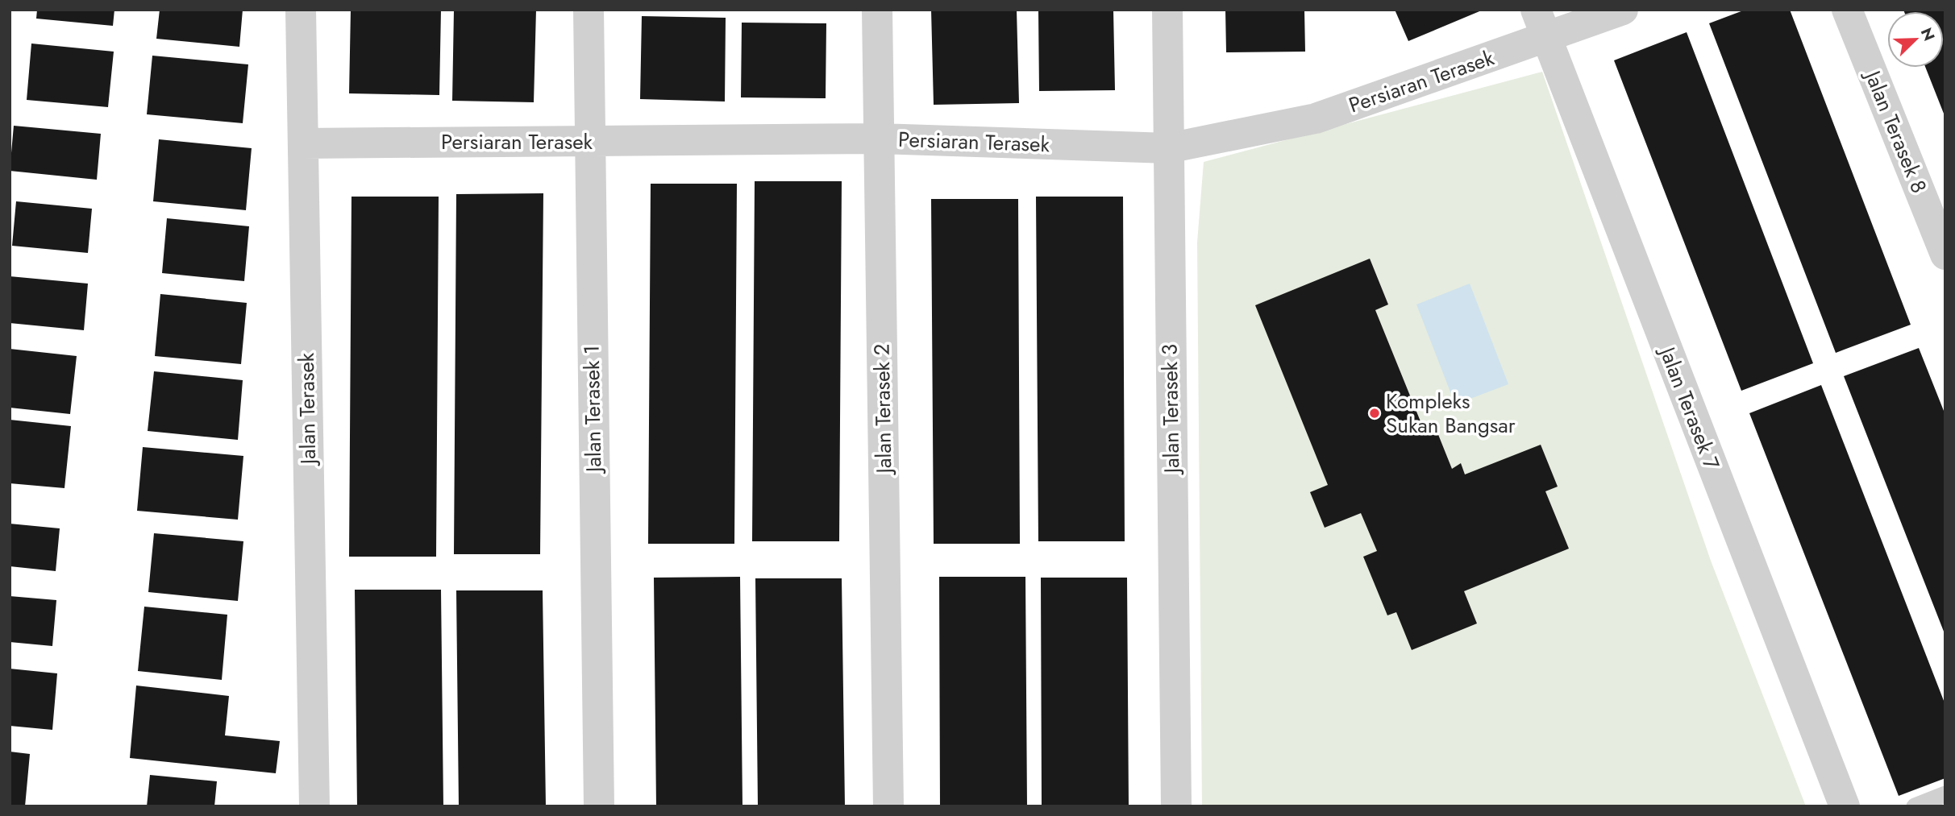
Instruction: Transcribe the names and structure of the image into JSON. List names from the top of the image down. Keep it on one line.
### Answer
{"streets":{"street":["Persiaran Terasek","Jalan Terasek 8","Jalan Terasek","Jalan Terasek 1","Jalan Terasek 2","Jalan Terasek 3","Jalan Terasek 7"]},"crossings":[["Persiaran Terasek","Jalan Terasek"],["Persiaran Terasek","Jalan Terasek 1"],["Persiaran Terasek","Jalan Terasek 2"],["Persiaran Terasek","Jalan Terasek 3"],["Persiaran Terasek","Jalan Terasek 7"]],"places":["Kompleks Sukan Bangsar"],"north":"top right"}
